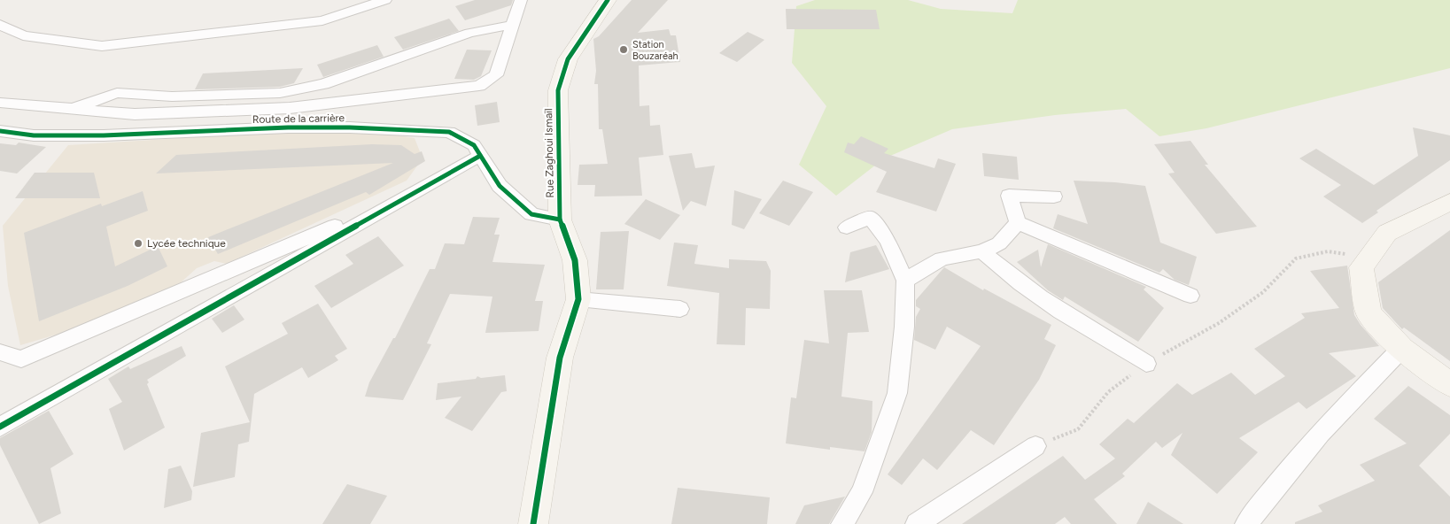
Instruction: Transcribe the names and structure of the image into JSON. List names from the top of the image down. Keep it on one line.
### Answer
{"streets":{"street":["Route de la carrière","Rue Zaghoui Ismaïl"]},"crossings":[["Route de la carrière","Rue Zaghoui Ismaïl"]],"places":["Station Bouzaréah","Lycée technique"]}
